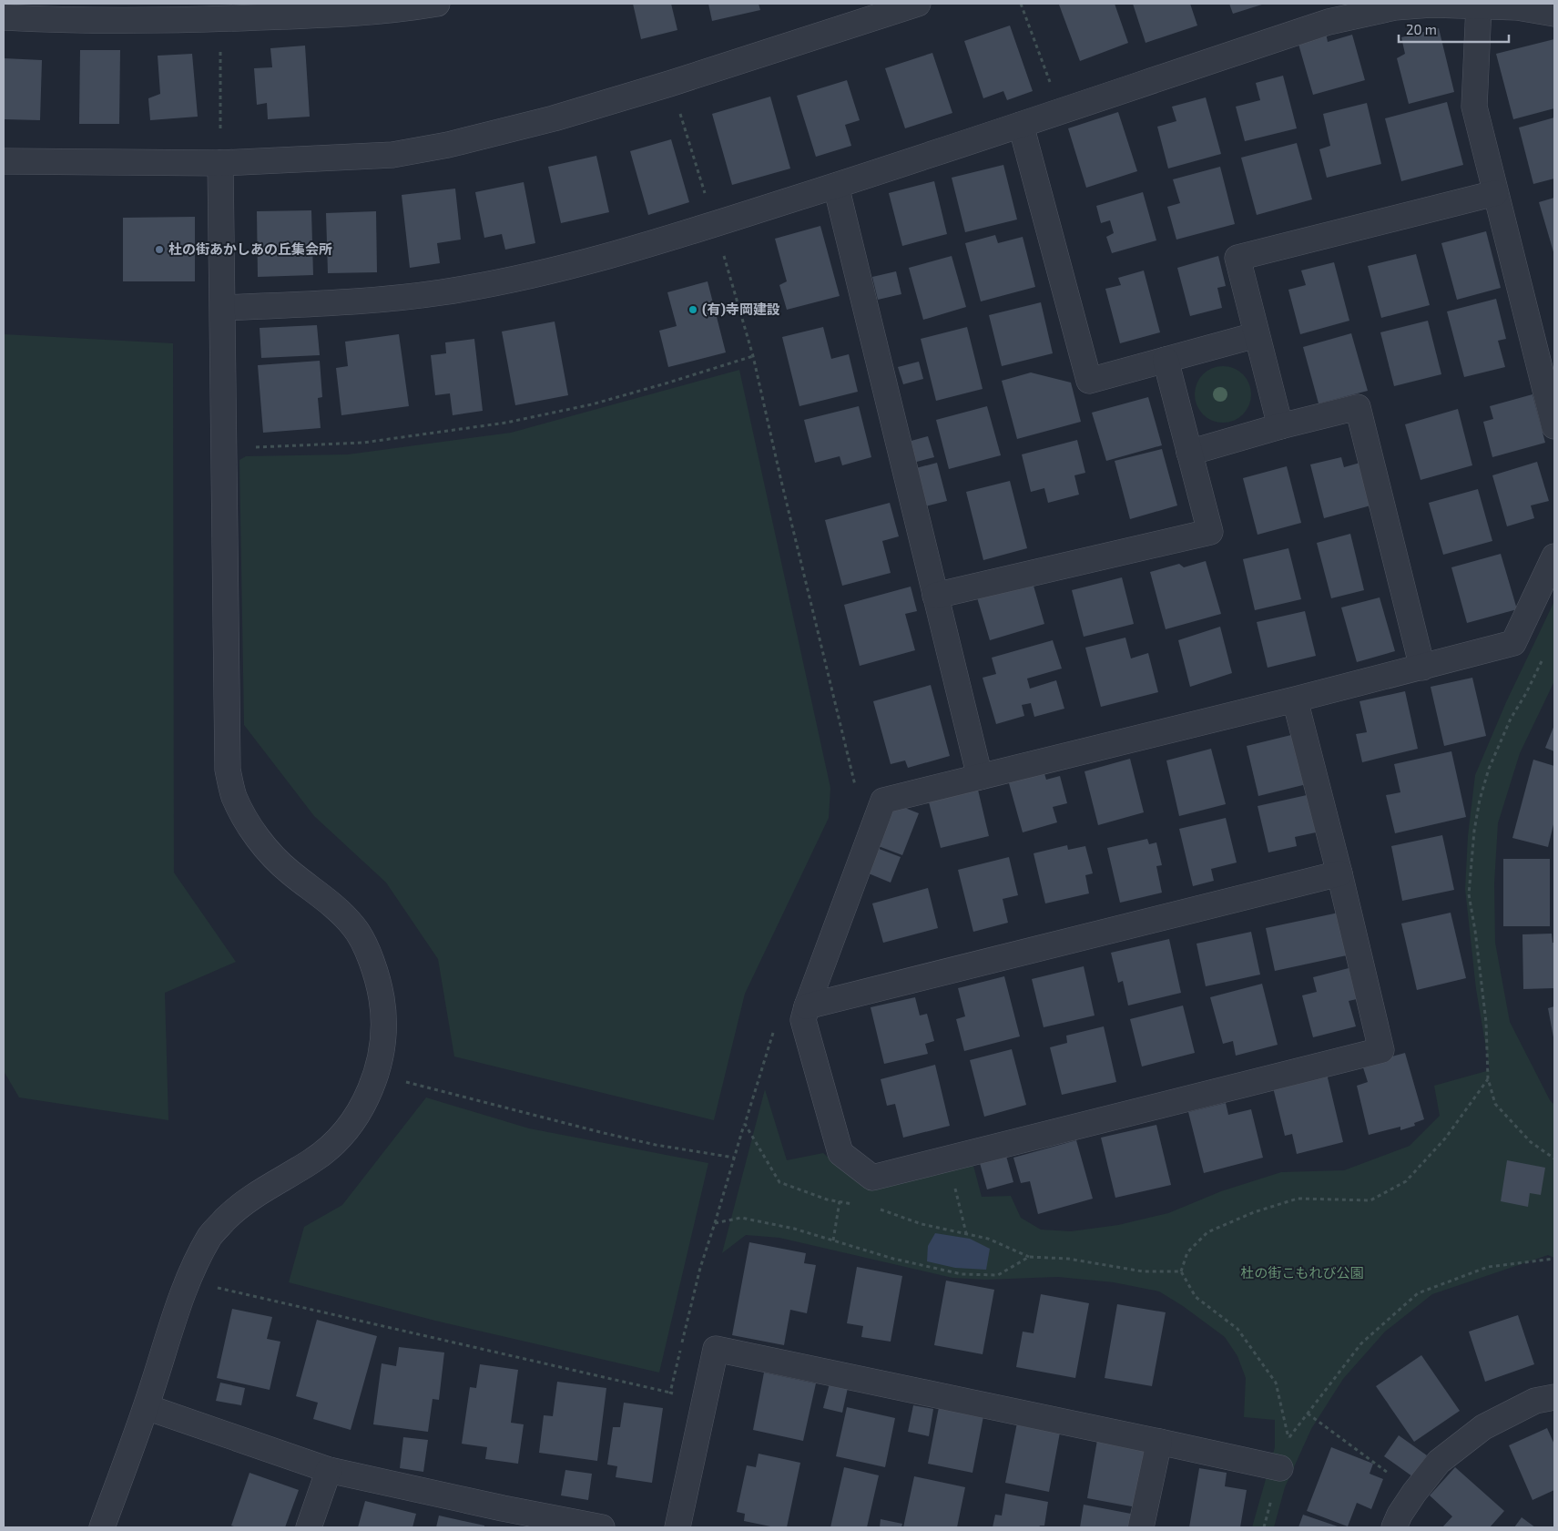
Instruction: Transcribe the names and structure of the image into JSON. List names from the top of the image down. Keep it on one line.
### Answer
{"parks":["杜の街こもれび公園"],"places":["杜の街あかしあの丘集会所","(有)寺岡建設"],"scale_bar":"20 m"}
